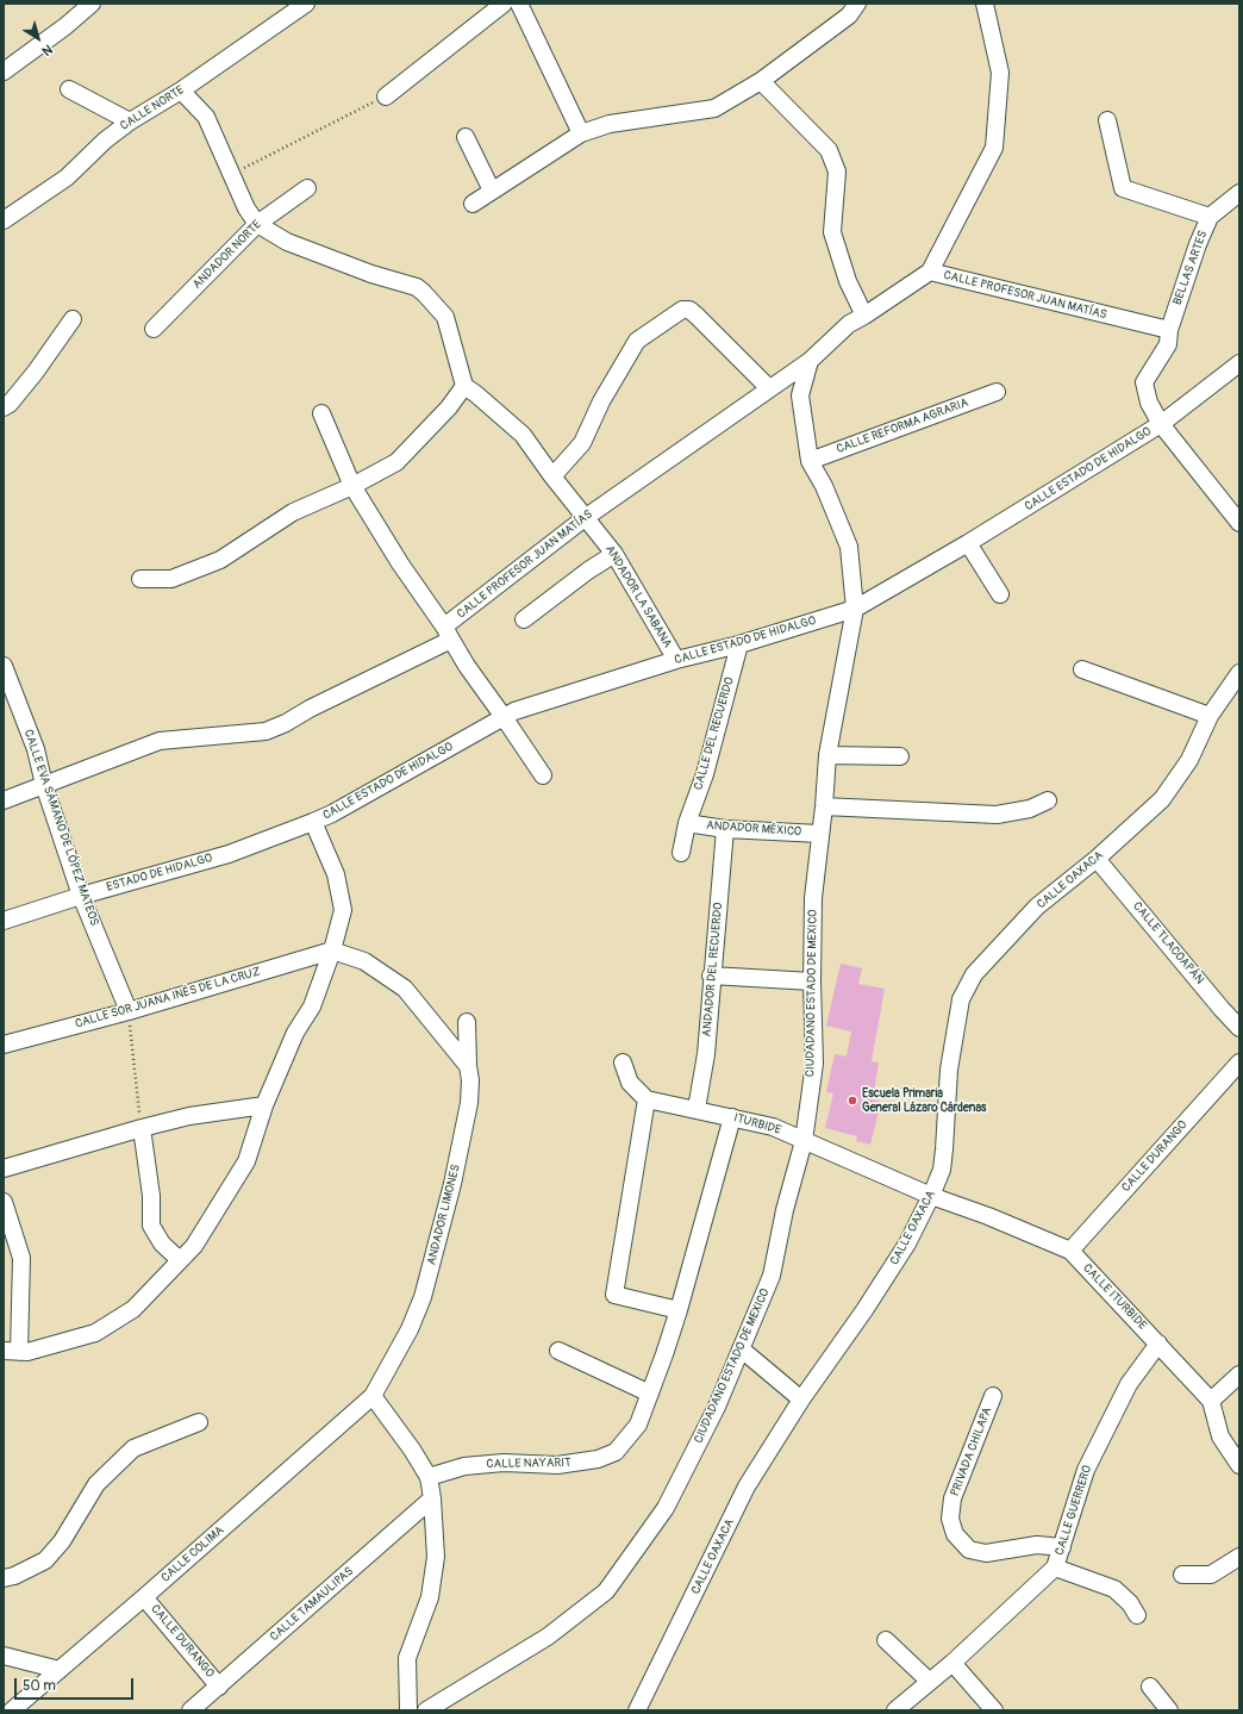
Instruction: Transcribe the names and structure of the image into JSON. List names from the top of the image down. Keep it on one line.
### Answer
{"streets":{"street":["CALLE NORTE","ANDADOR NORTE","BELLAS ARTES","CALLE PROFESOR JUAN MATÍAS","CALLE REFORMA AGRARIA","CALLE ESTADO DE HIDALGO","ANDADOR LA SABANA","CALLE DEL RECUERDO","CALLE EVA SÁMANO DE LÓPEZ MATEOS","ANDADOR MÉXICO","ESTADO DE HIDALGO","CALLE OAXACA","CALLE TLACOAPÁN","ANDADOR DEL RECUERDO","CIUDADANO ESTADO DE MEXICO","CALLE SOR JUANA INÉS DE LA CRUZ","ITURBIDE","CALLE DURANGO","ANDADOR LIMONES","CALLE ITURBIDE","PRIVADA CHILAPA","CALLE NAYARIT","CALLE GUERRERO","CALLE COLIMA","CALLE TAMAULIPAS"]},"crossings":[["BELLAS ARTES","CALLE PROFESOR JUAN MATÍAS"],["BELLAS ARTES","CALLE ESTADO DE HIDALGO"],["CALLE PROFESOR JUAN MATÍAS","ANDADOR LA SABANA"],["CALLE PROFESOR JUAN MATÍAS","CALLE EVA SÁMANO DE LÓPEZ MATEOS"],["CALLE PROFESOR JUAN MATÍAS","CIUDADANO ESTADO DE MEXICO"],["CALLE REFORMA AGRARIA","CIUDADANO ESTADO DE MEXICO"],["CALLE ESTADO DE HIDALGO","ANDADOR LA SABANA"],["CALLE ESTADO DE HIDALGO","CALLE DEL RECUERDO"],["CALLE ESTADO DE HIDALGO","ESTADO DE HIDALGO"],["CALLE ESTADO DE HIDALGO","CIUDADANO ESTADO DE MEXICO"],["CALLE DEL RECUERDO","ANDADOR MÉXICO"],["CALLE EVA SÁMANO DE LÓPEZ MATEOS","ESTADO DE HIDALGO"],["CALLE EVA SÁMANO DE LÓPEZ MATEOS","CALLE SOR JUANA INÉS DE LA CRUZ"],["ANDADOR MÉXICO","ANDADOR DEL RECUERDO"],["ANDADOR MÉXICO","CIUDADANO ESTADO DE MEXICO"],["CALLE OAXACA","CALLE TLACOAPÁN"],["CALLE OAXACA","ITURBIDE"],["CALLE OAXACA","CALLE ITURBIDE"],["ANDADOR DEL RECUERDO","ITURBIDE"],["CIUDADANO ESTADO DE MEXICO","ITURBIDE"],["ITURBIDE","CALLE ITURBIDE"],["ITURBIDE","CALLE NAYARIT"],["CALLE DURANGO","CALLE ITURBIDE"],["CALLE DURANGO","CALLE COLIMA"],["CALLE DURANGO","CALLE TAMAULIPAS"],["ANDADOR LIMONES","CALLE COLIMA"],["CALLE ITURBIDE","CALLE GUERRERO"],["PRIVADA CHILAPA","CALLE GUERRERO"]],"places":["Escuela Primaria General Lázaro Cárdenas"],"scale_bar":"50 m","north":"bottom right"}
